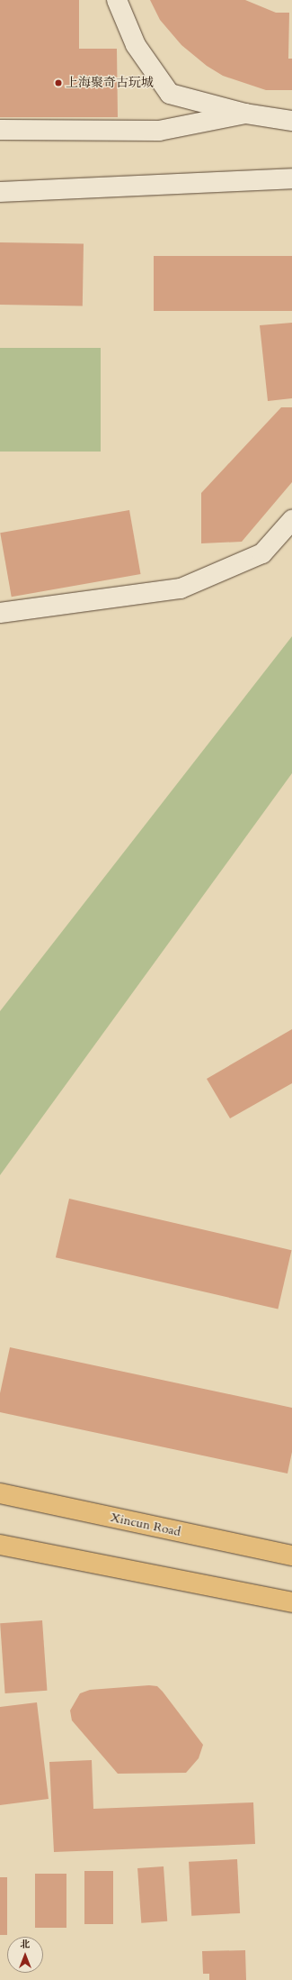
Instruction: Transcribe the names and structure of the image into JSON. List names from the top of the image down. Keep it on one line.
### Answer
{"streets":{"main road":["Xincun Road"]},"places":["上海聚奇古玩城"],"north":"top"}
